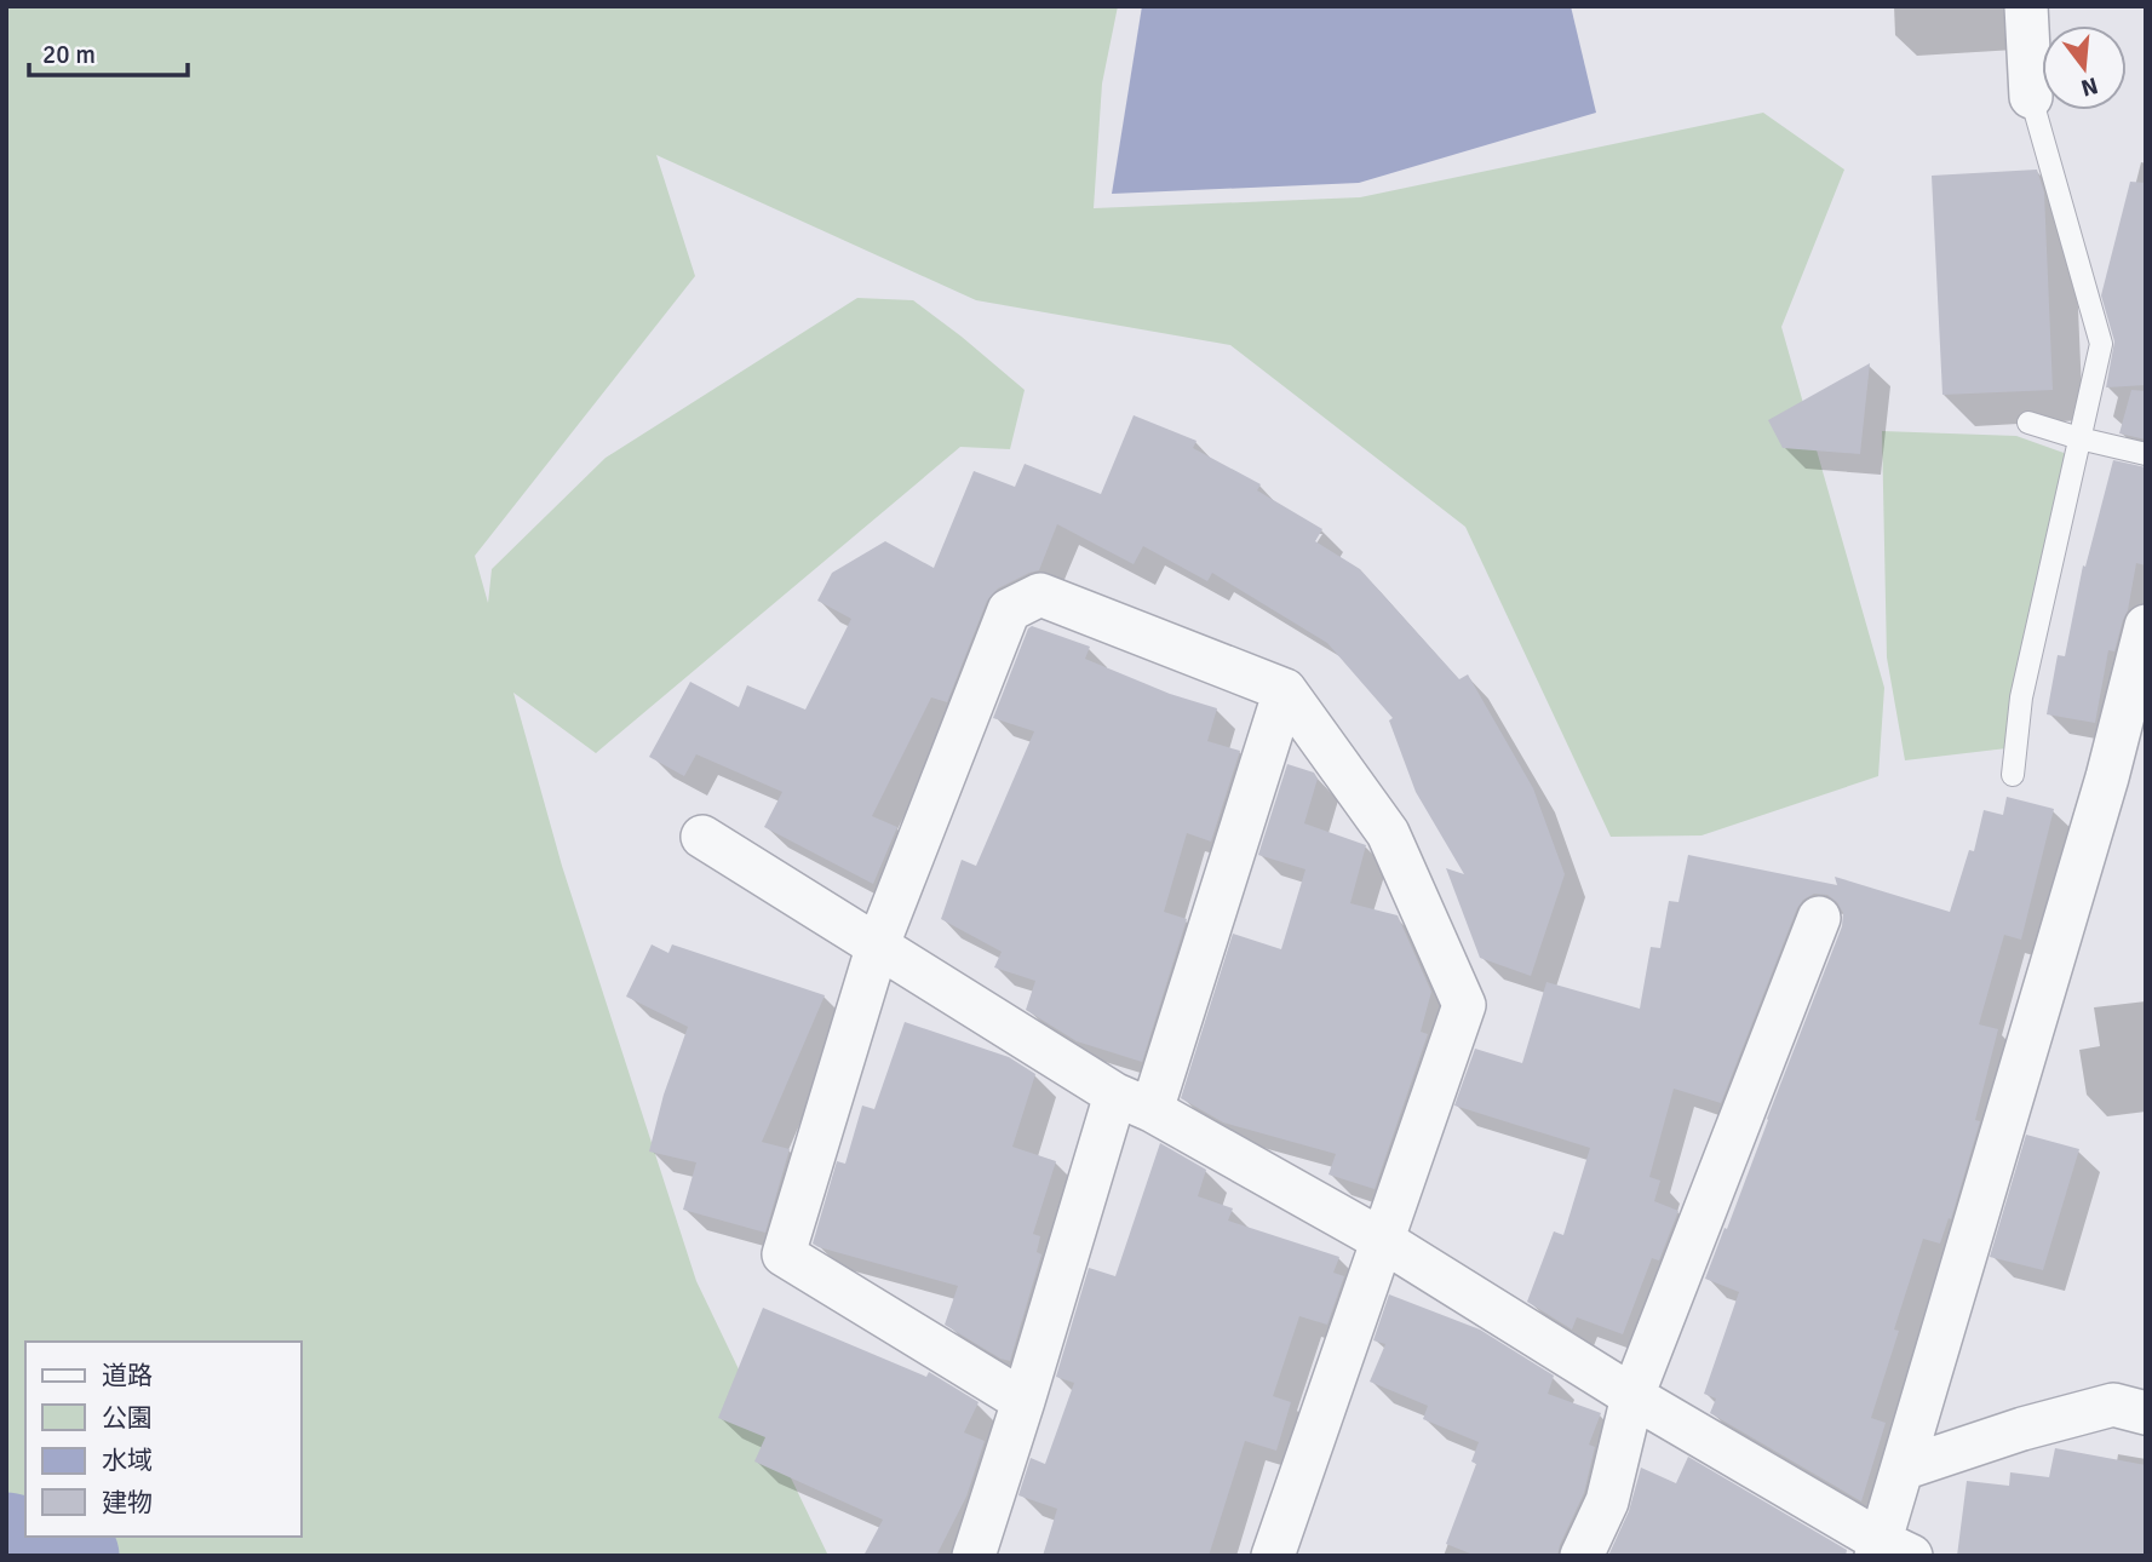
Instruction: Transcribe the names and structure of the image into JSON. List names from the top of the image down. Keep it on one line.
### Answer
{"legend":["道路","公園","水域","建物"],"scale_bar":"20 m","north":"bottom"}
